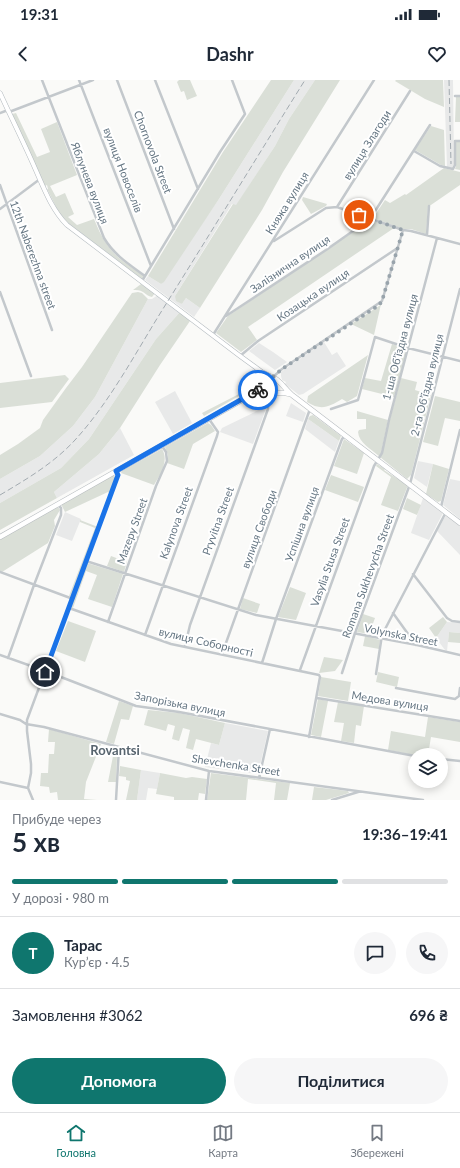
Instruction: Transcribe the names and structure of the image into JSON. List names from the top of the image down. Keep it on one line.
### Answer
{"streets":{"street":["вулиця Злагоди","Chornovola Street","вулиця Новоселів","Яблунева вулиця","Княжа вулиця","12th Naberezhna street","Залізнична вулиця","Козацька вулиця","1-ша Обʼїздна вулиця","2-га Обʼїздна вулиця","Pryvitna Street","Kalynova Street","Успішна вулиця","вулиця Свободи","Mazepy Street","Vasylia Stusa Street","Romana Sukhevycha Street","Volynska Street","вулиця Соборності","Медова вулиця","Запорізька вулиця","Shevchenka Street"]},"crossings":[["Княжа вулиця","Залізнична вулиця"],["1-ша Обʼїздна вулиця","Vasylia Stusa Street"],["2-га Обʼїздна вулиця","Romana Sukhevycha Street"],["Pryvitna Street","Volynska Street"],["Pryvitna Street","вулиця Соборності"],["Kalynova Street","Volynska Street"],["Kalynova Street","вулиця Соборності"],["Успішна вулиця","Volynska Street"],["Успішна вулиця","вулиця Соборності"],["вулиця Свободи","Volynska Street"],["вулиця Свободи","вулиця Соборності"],["Mazepy Street","Volynska Street"],["Mazepy Street","вулиця Соборності"],["Vasylia Stusa Street","Volynska Street"],["Vasylia Stusa Street","вулиця Соборності"],["Romana Sukhevycha Street","Volynska Street"],["вулиця Соборності","Медова вулиця"]],"districts":["Rovantsi"],"page":{"status":"19:31","header":"Dashr","heading":["5 хв","Прибуде через","19:36–19:41"],"panel":["Тарас","Кур’єр · 4.5","Замовлення #3062","696 ₴"],"bar":"У дорозі · 980 m","round":"Т","buttons":["Допомога","Поділитися"],"tabs":["Головна","Карта","Збережені"]}}
